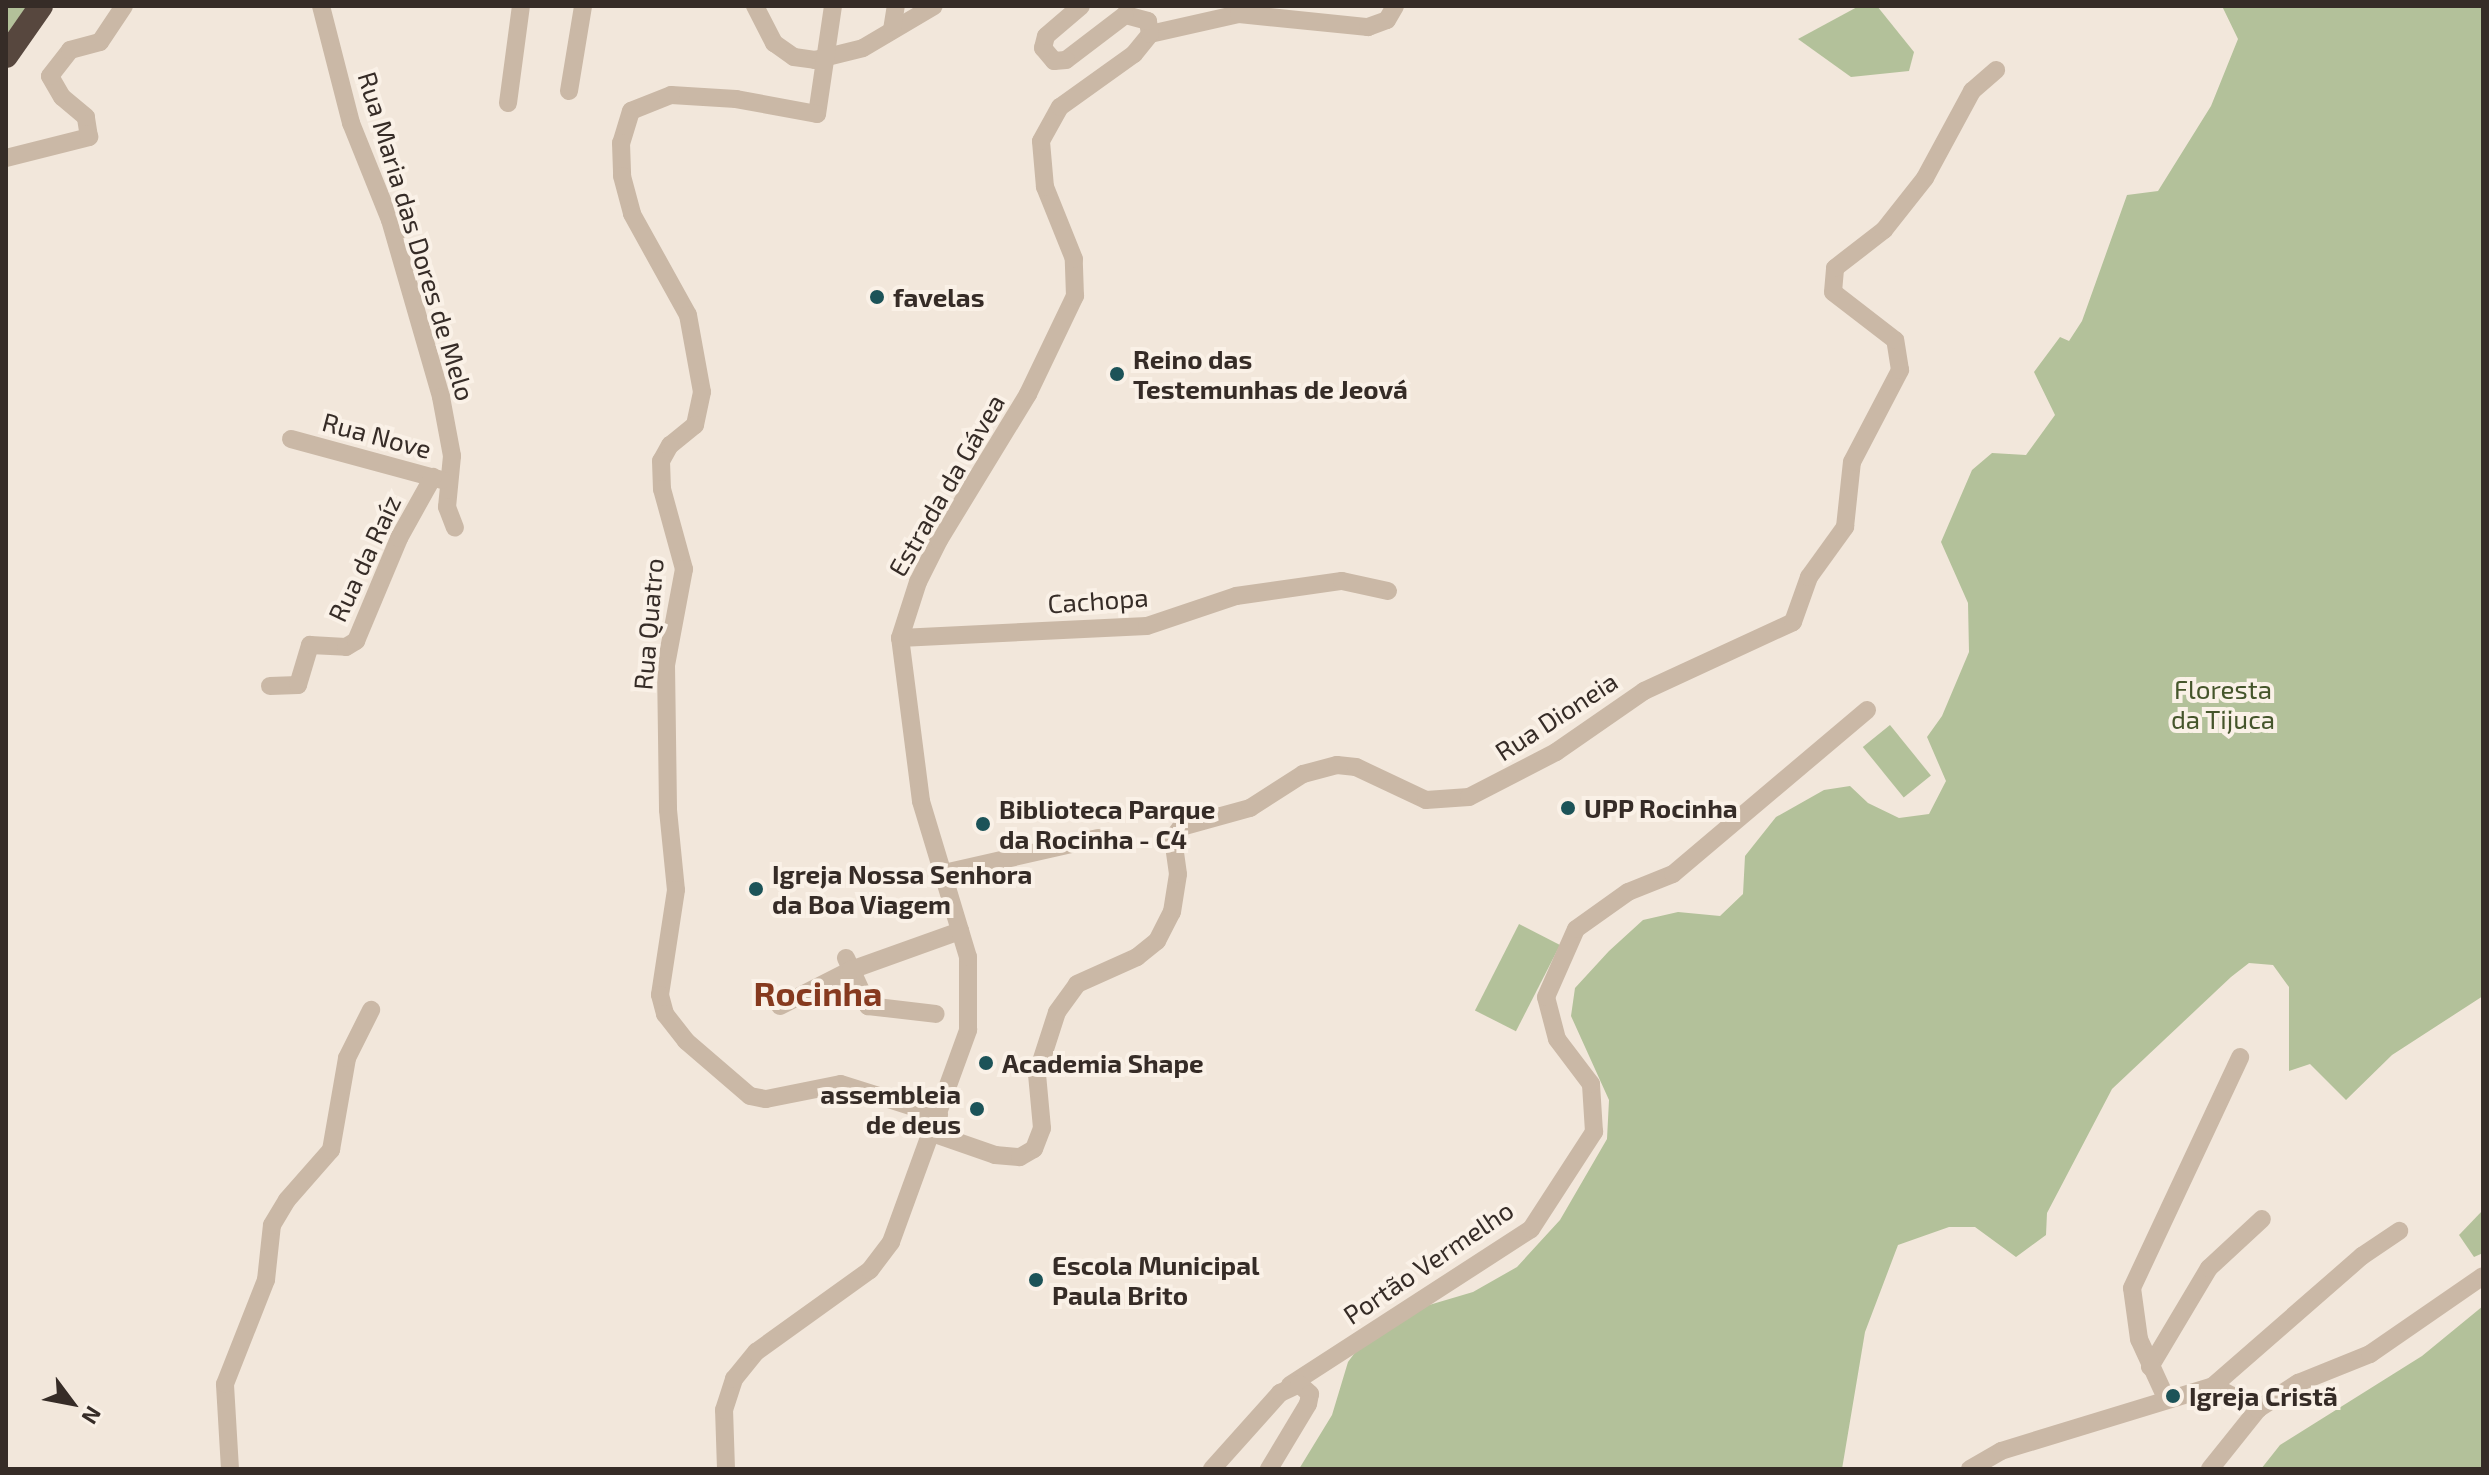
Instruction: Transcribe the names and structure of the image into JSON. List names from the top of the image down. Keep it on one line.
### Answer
{"streets":{"street":["Rua Maria das Dores de Melo","Rua Nove","Estrada da Gávea","Rua da Raíz","Cachopa","Rua Quatro","Rua Dioneia","Portão Vermelho"]},"crossings":[["Rua Maria das Dores de Melo","Rua Nove"],["Rua Maria das Dores de Melo","Rua da Raíz"],["Rua Nove","Rua da Raíz"],["Estrada da Gávea","Cachopa"],["Estrada da Gávea","Rua Quatro"],["Estrada da Gávea","Rua Dioneia"]],"districts":["Rocinha"],"parks":["Floresta da Tijuca"],"places":["favelas","Reino das Testemunhas de Jeová","UPP Rocinha","Biblioteca Parque da Rocinha - C4","Igreja Nossa Senhora da Boa Viagem","Academia Shape","assembleia de deus","Escola Municipal Paula Brito","Igreja Cristã"],"north":"bottom right"}
